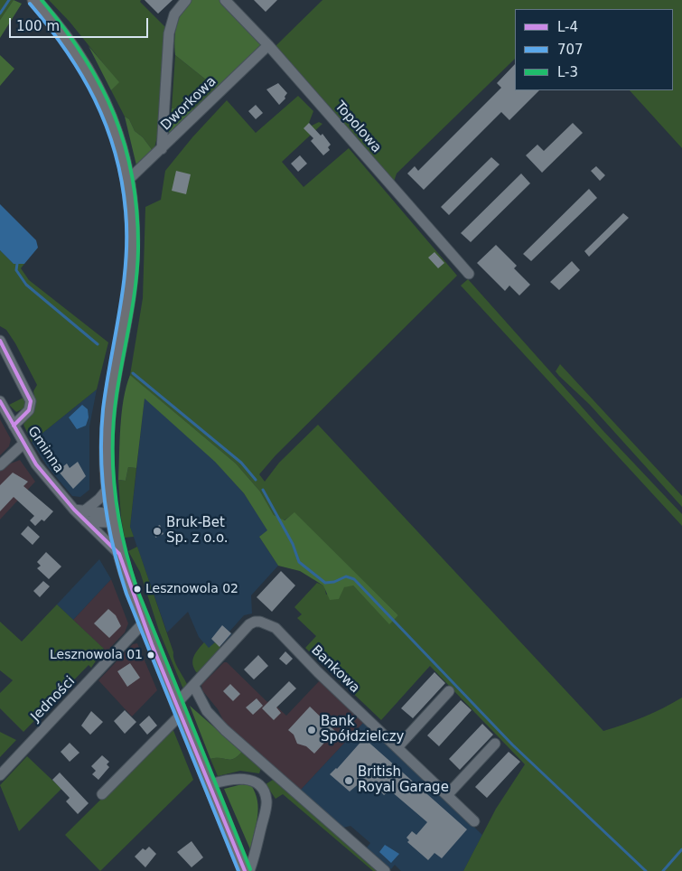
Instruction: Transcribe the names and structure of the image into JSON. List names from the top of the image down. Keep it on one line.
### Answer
{"streets":{"street":["Dworkowa","Topolowa","Gminna","Bankowa","Jedności"]},"crossings":[["Dworkowa","Topolowa"]],"places":["Bruk-Bet Sp. z o.o.","Lesznowola 02","Lesznowola 01","Bank Spółdzielczy","British Royal Garage"],"lines":["transit line L-3","transit line 707","transit line L-4"],"legend":["L-4","707","L-3"],"scale_bar":"100 m"}
